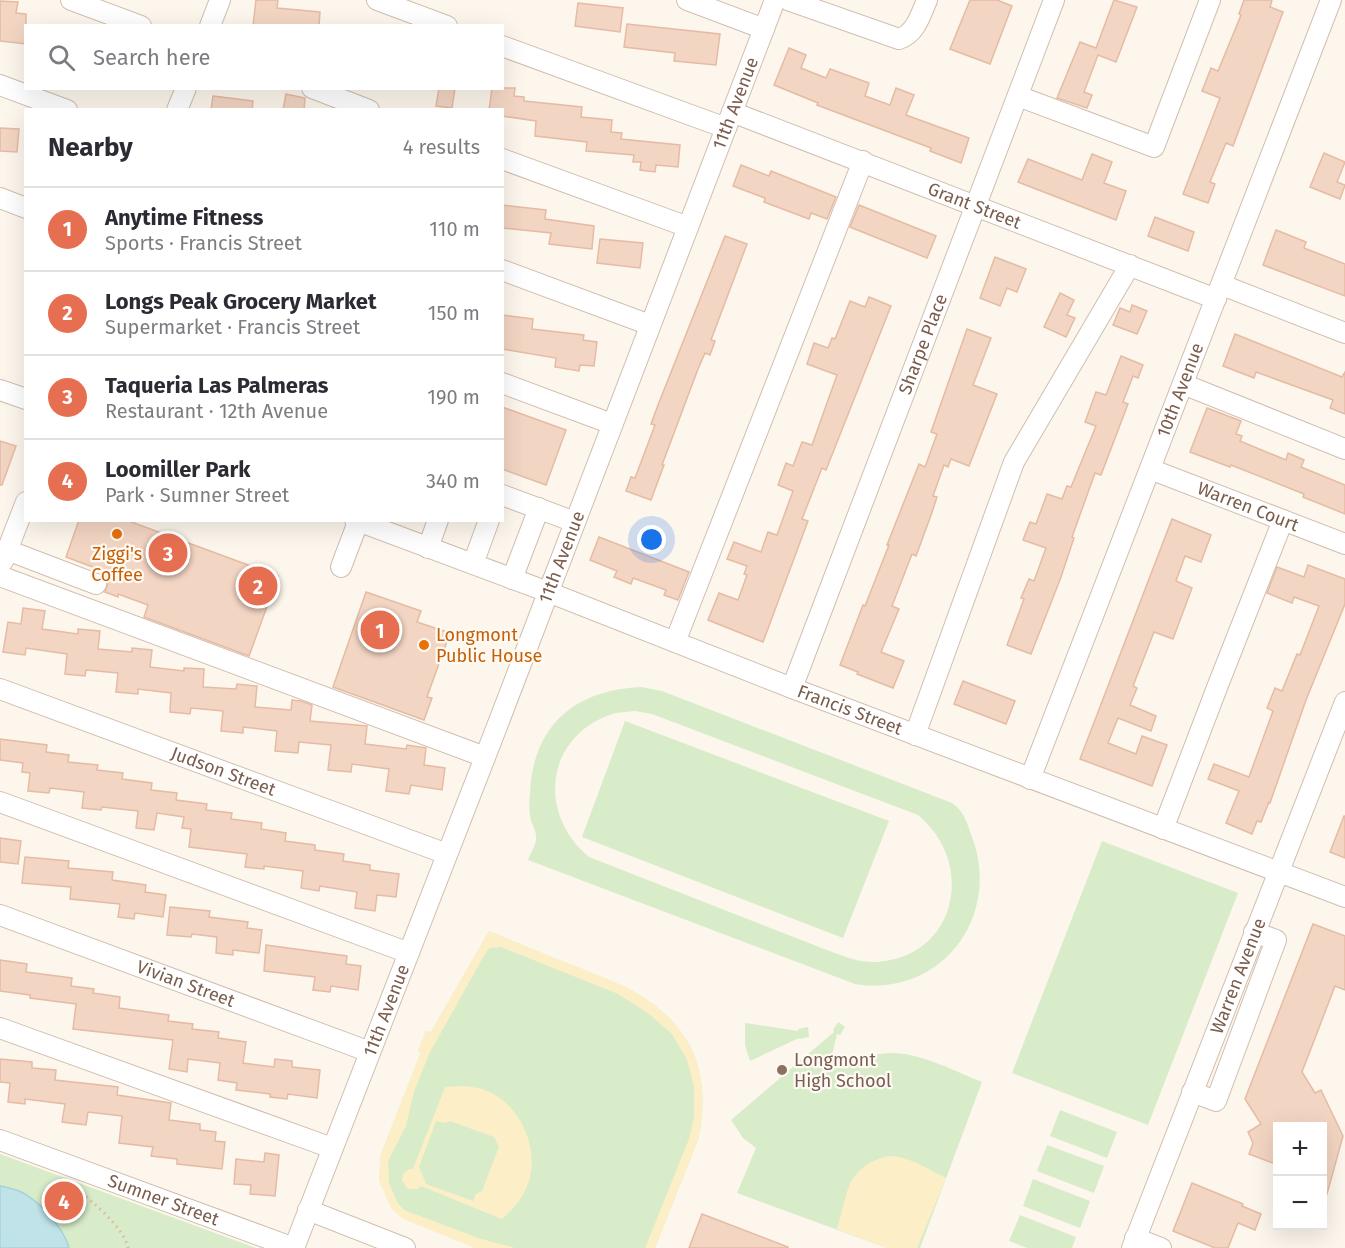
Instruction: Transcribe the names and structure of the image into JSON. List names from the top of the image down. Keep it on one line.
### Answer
{"streets":{"street":["11th Avenue","Grant Street","Sharpe Place","10th Avenue","Warren Court","Francis Street","Judson Street","Warren Avenue","Vivian Street","Sumner Street"]},"crossings":[["11th Avenue","Grant Street"],["11th Avenue","Francis Street"],["11th Avenue","Judson Street"],["11th Avenue","Vivian Street"],["11th Avenue","Sumner Street"],["Grant Street","Sharpe Place"],["Grant Street","10th Avenue"],["Sharpe Place","Francis Street"],["10th Avenue","Warren Court"],["10th Avenue","Francis Street"],["Francis Street","Warren Avenue"]],"places":["Ziggi's Coffee","Longmont Public House","Longmont High School"],"page":{"search":"Search here","heading":["Nearby","4 results"],"list":[{"mark":"1","name":"Anytime Fitness","note":"Sports · Francis Street","value":"110 m"},{"mark":"2","name":"Longs Peak Grocery Market","note":"Supermarket · Francis Street","value":"150 m"},{"mark":"3","name":"Taqueria Las Palmeras","note":"Restaurant · 12th Avenue","value":"190 m"},{"mark":"4","name":"Loomiller Park","note":"Park · Sumner Street","value":"340 m"}],"pins":["3","2","1","4"],"map_buttons":["+","−"]}}
